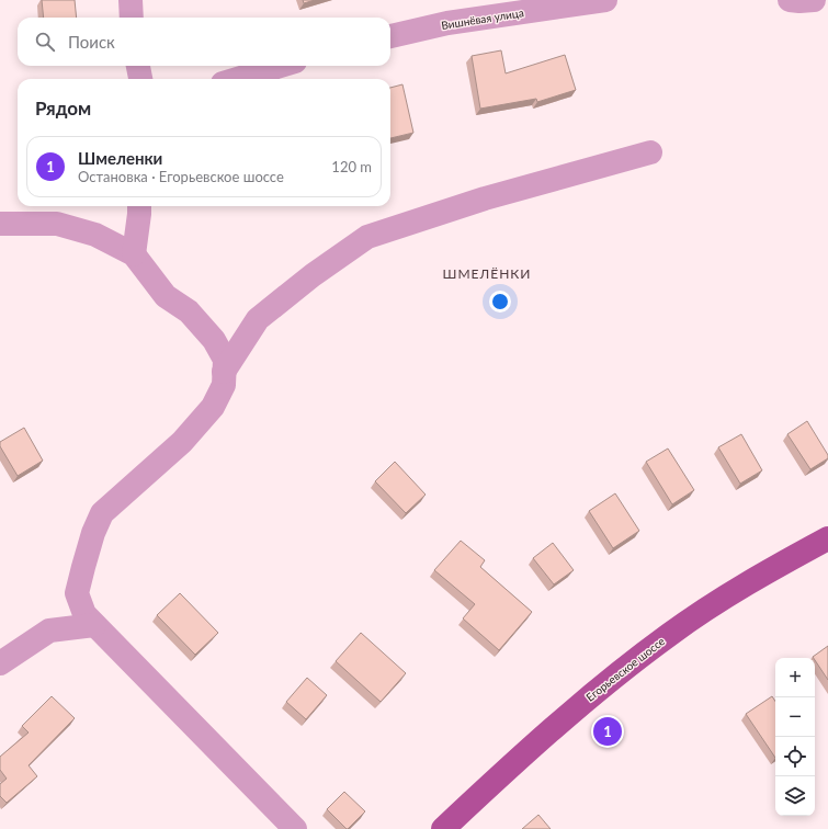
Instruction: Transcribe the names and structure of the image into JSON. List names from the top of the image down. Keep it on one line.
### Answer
{"streets":{"main road":["Егорьевское шоссе"],"street":["Вишнёвая улица"]},"districts":["ШМЕЛЁНКИ"],"page":{"search":"Поиск","heading":"Рядом","list":[{"mark":"1","name":"Шмеленки","note":"Остановка · Егорьевское шоссе","value":"120 m"}],"map_buttons":["+","−"],"pins":"1"}}
